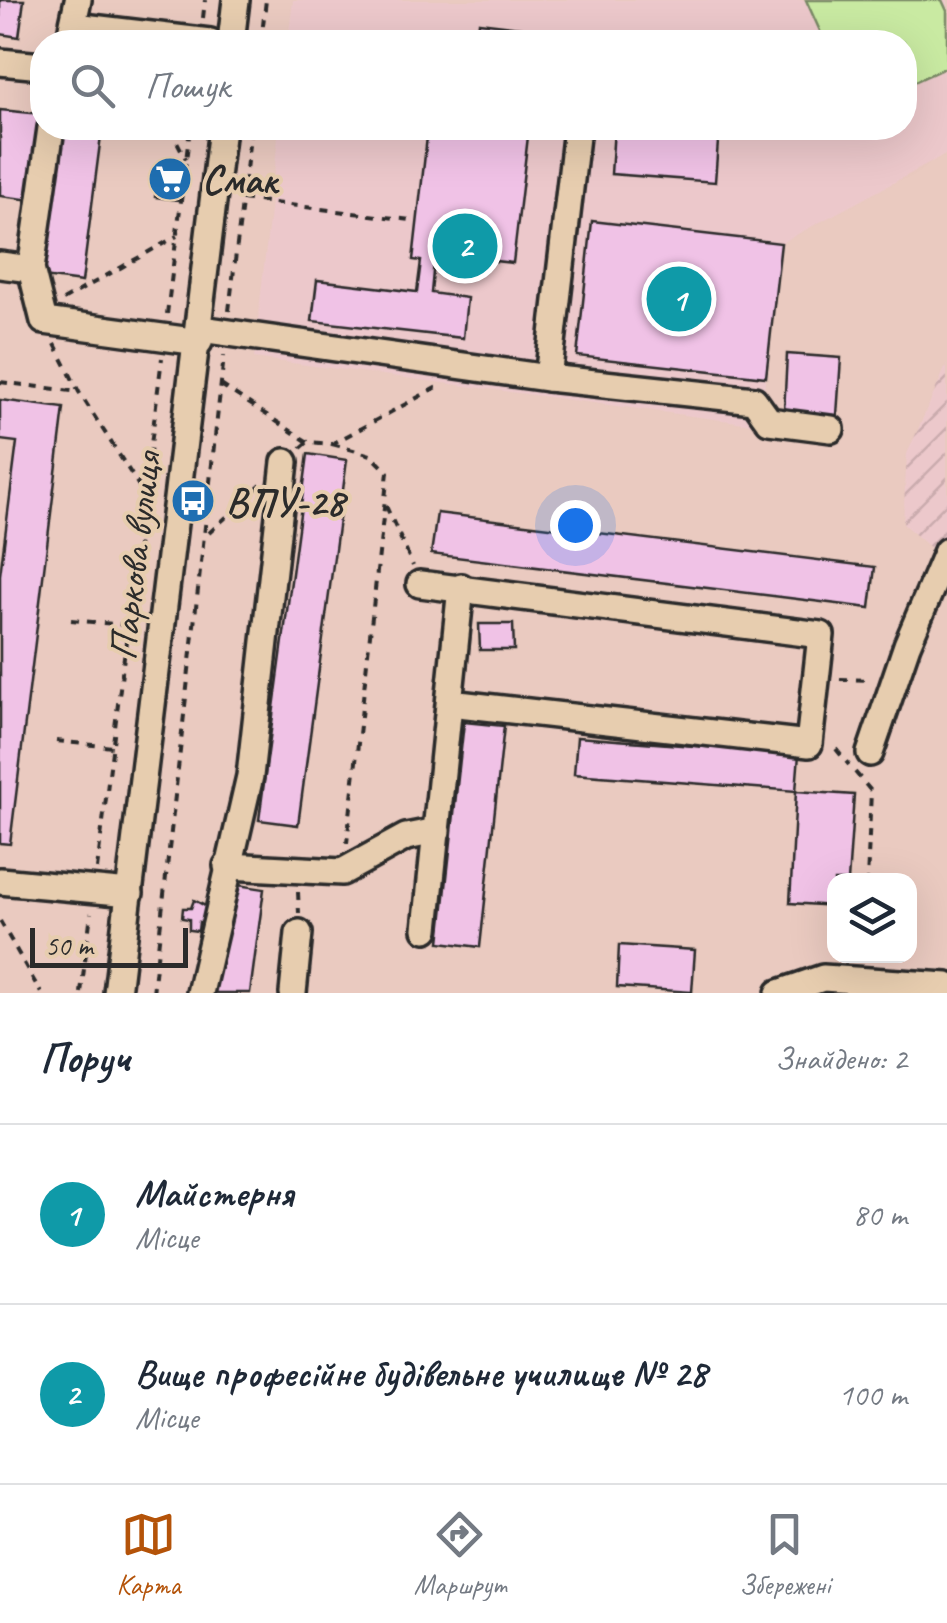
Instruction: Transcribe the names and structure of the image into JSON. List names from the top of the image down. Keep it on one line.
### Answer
{"streets":{"street":["Паркова вулиця"]},"places":{"supermarket":["Смак"],"bus stop":["ВПУ-28"]},"scale_bar":"50 m","page":{"search":"Пошук","pins":["2","1"],"scale":"50 m","heading":["Поруч","Знайдено: 2"],"list":[{"mark":"1","name":"Майстерня","note":"Місце","value":"80 m"},{"mark":"2","name":"Вище професійне будівельне училище № 28","note":"Місце","value":"100 m"}],"nav":["Карта","Маршрут","Збережені"]}}
